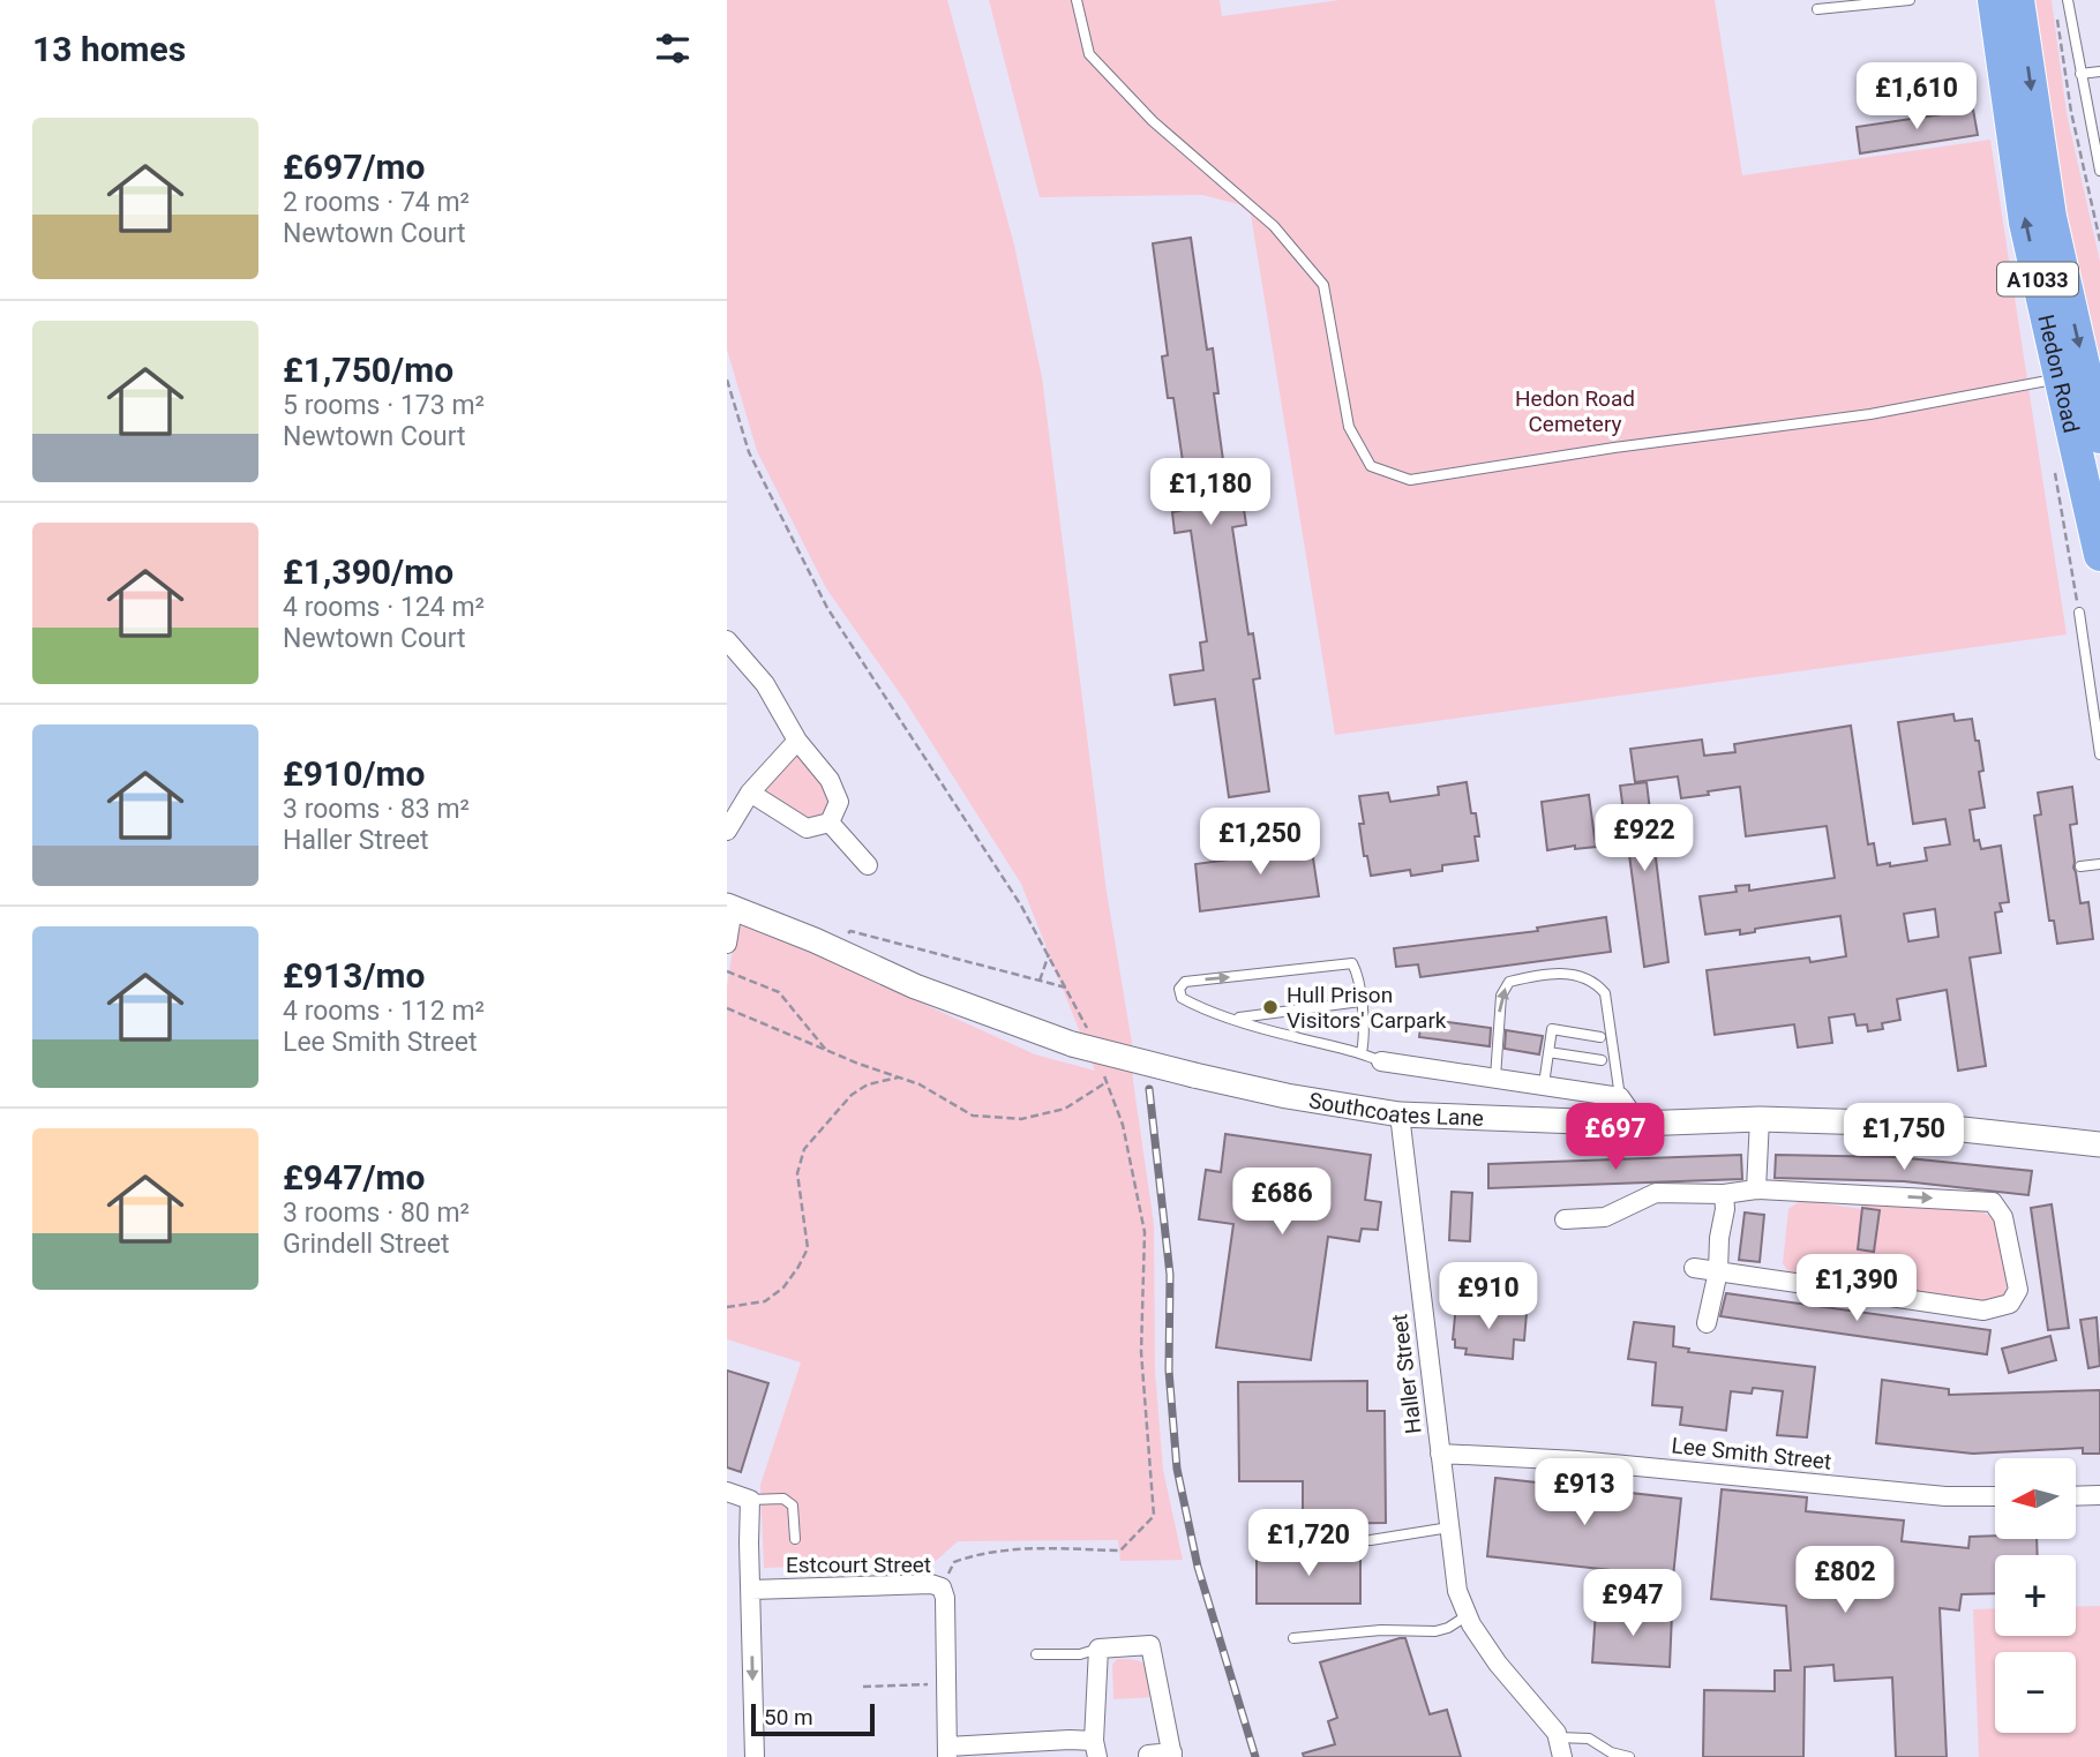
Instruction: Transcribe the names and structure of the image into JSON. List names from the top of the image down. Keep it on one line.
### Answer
{"streets":{"highway":["A1033","Hedon Road"],"street":["Southcoates Lane","Haller Street","Lee Smith Street","Estcourt Street"]},"crossings":[["Southcoates Lane","Haller Street"],["Haller Street","Lee Smith Street"]],"parks":["Hedon Road Cemetery"],"places":["Hull Prison Visitors' Carpark"],"scale_bar":"50 m","north":"left","page":{"heading":"13 homes","price":["£1,610","£1,180","£922","£1,250","£697","£1,750","£686","£1,390","£910","£913","£1,720","£802","£947"],"list":[{"name":"£697/mo","note":"2 rooms · 74 m² · Newtown Court"},{"name":"£1,750/mo","note":"5 rooms · 173 m² · Newtown Court"},{"name":"£1,390/mo","note":"4 rooms · 124 m² · Newtown Court"},{"name":"£910/mo","note":"3 rooms · 83 m² · Haller Street"},{"name":"£913/mo","note":"4 rooms · 112 m² · Lee Smith Street"},{"name":"£947/mo","note":"3 rooms · 80 m² · Grindell Street"}],"map_buttons":["+","−"],"scale":"50 m"}}
